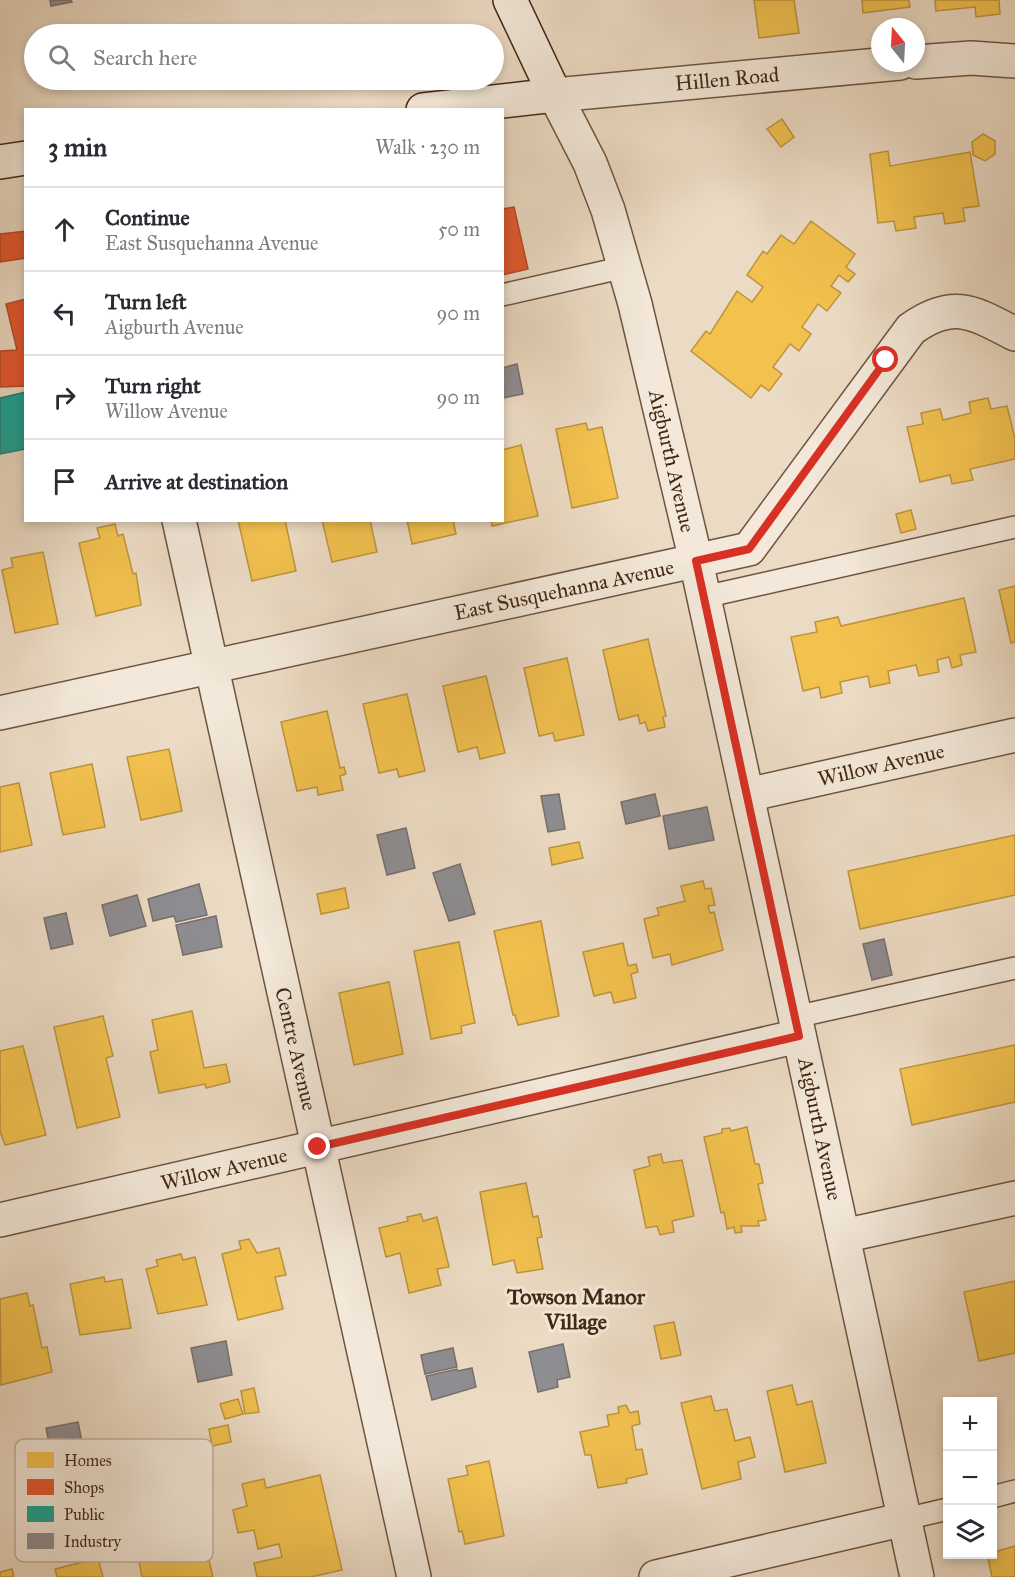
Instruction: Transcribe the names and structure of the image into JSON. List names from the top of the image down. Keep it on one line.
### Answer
{"streets":{"street":["Hillen Road","Aigburth Avenue","East Susquehanna Avenue","Willow Avenue","Centre Avenue"]},"crossings":[["Hillen Road","Aigburth Avenue"],["Aigburth Avenue","East Susquehanna Avenue"],["Aigburth Avenue","Willow Avenue"],["East Susquehanna Avenue","Centre Avenue"],["Willow Avenue","Centre Avenue"]],"districts":["Towson Manor Village"],"legend":["Homes","Shops","Public","Industry"],"north":"top","page":{"search":"Search here","heading":["3 min","Walk · 230 m"],"list":[["Continue","East Susquehanna Avenue","50 m"],["Turn left","Aigburth Avenue","90 m"],["Turn right","Willow Avenue","90 m"],"Arrive at destination"],"map_buttons":["+","−"]}}
